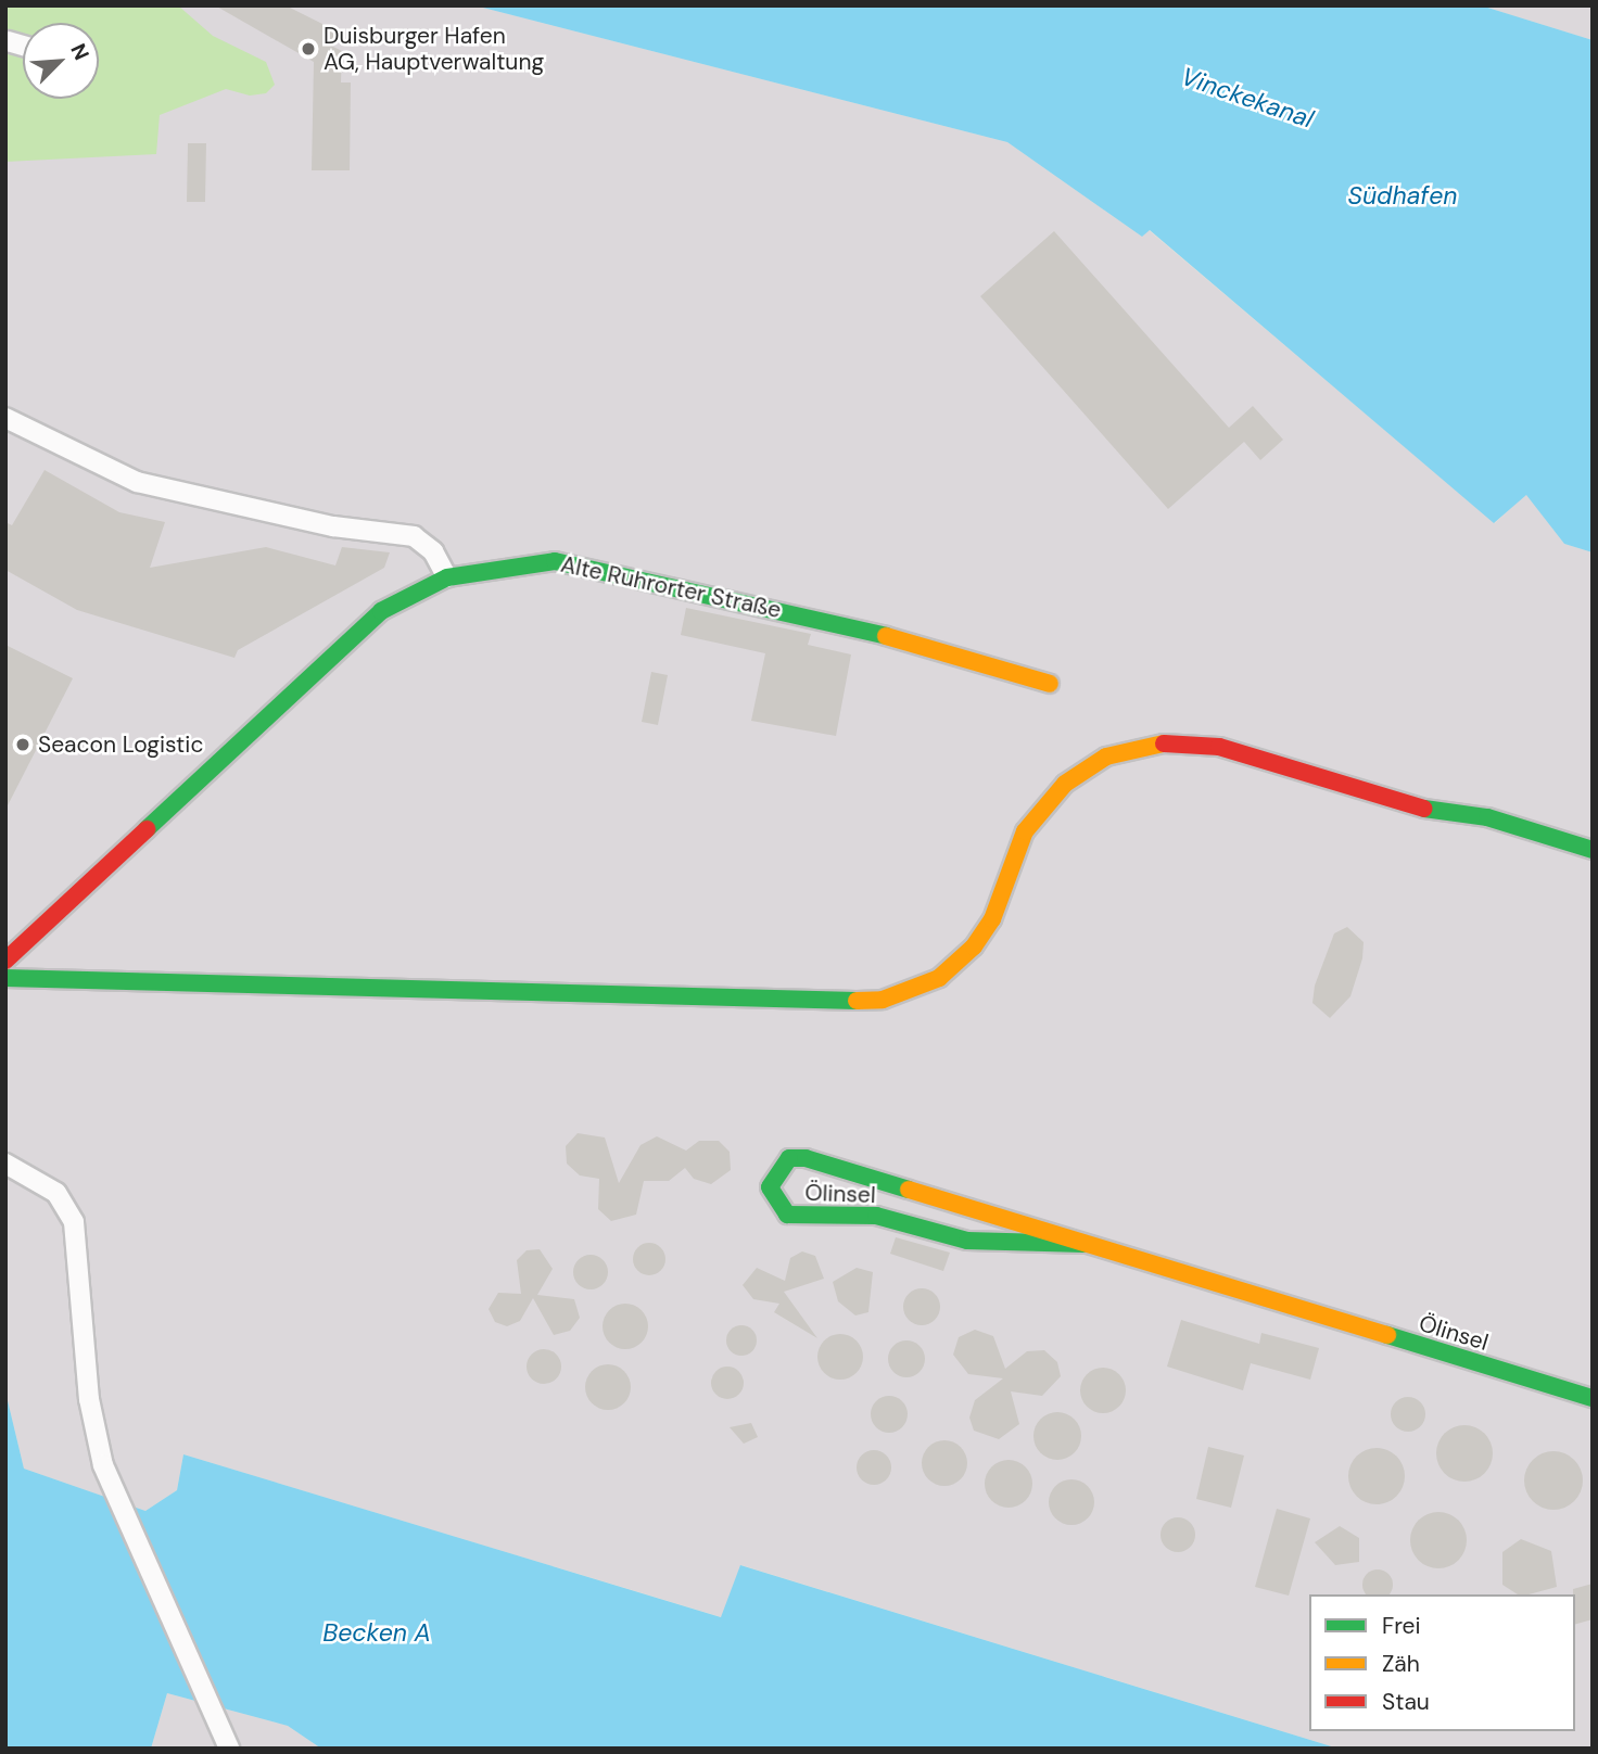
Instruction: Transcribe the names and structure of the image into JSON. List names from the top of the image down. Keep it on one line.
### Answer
{"streets":{"street":["Alte Ruhrorter Straße","Ölinsel"]},"water":["Vinckekanal","Südhafen","Becken A"],"places":["Duisburger Hafen AG, Hauptverwaltung","Seacon Logistic"],"legend":["Frei","Zäh","Stau"],"north":"top right"}
